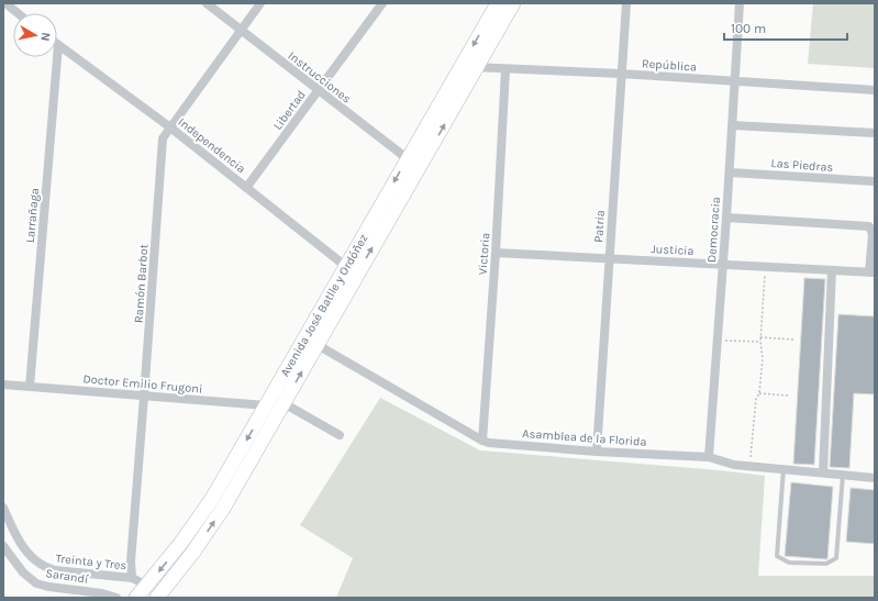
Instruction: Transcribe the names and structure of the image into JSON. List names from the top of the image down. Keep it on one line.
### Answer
{"streets":{"main road":["Avenida José Batlle y Ordóñez"],"street":["República","Instrucciones","Libertad","Independencia","Las Piedras","Larrañaga","Patria","Democracia","Justicia","Victoria","Ramón Barbot","Doctor Emilio Frugoni","Asamblea de la Florida","Treinta y Tres","Sarandí"]},"crossings":[["República","Patria"],["República","Democracia"],["República","Victoria"],["República","Avenida José Batlle y Ordóñez"],["Instrucciones","Libertad"],["Instrucciones","Ramón Barbot"],["Instrucciones","Avenida José Batlle y Ordóñez"],["Libertad","Independencia"],["Independencia","Larrañaga"],["Independencia","Ramón Barbot"],["Independencia","Avenida José Batlle y Ordóñez"],["Las Piedras","Democracia"],["Larrañaga","Doctor Emilio Frugoni"],["Patria","Justicia"],["Patria","Asamblea de la Florida"],["Democracia","Justicia"],["Democracia","Asamblea de la Florida"],["Justicia","Victoria"],["Victoria","Asamblea de la Florida"],["Ramón Barbot","Doctor Emilio Frugoni"],["Ramón Barbot","Treinta y Tres"],["Avenida José Batlle y Ordóñez","Doctor Emilio Frugoni"],["Avenida José Batlle y Ordóñez","Asamblea de la Florida"]],"scale_bar":"100 m","north":"right"}
